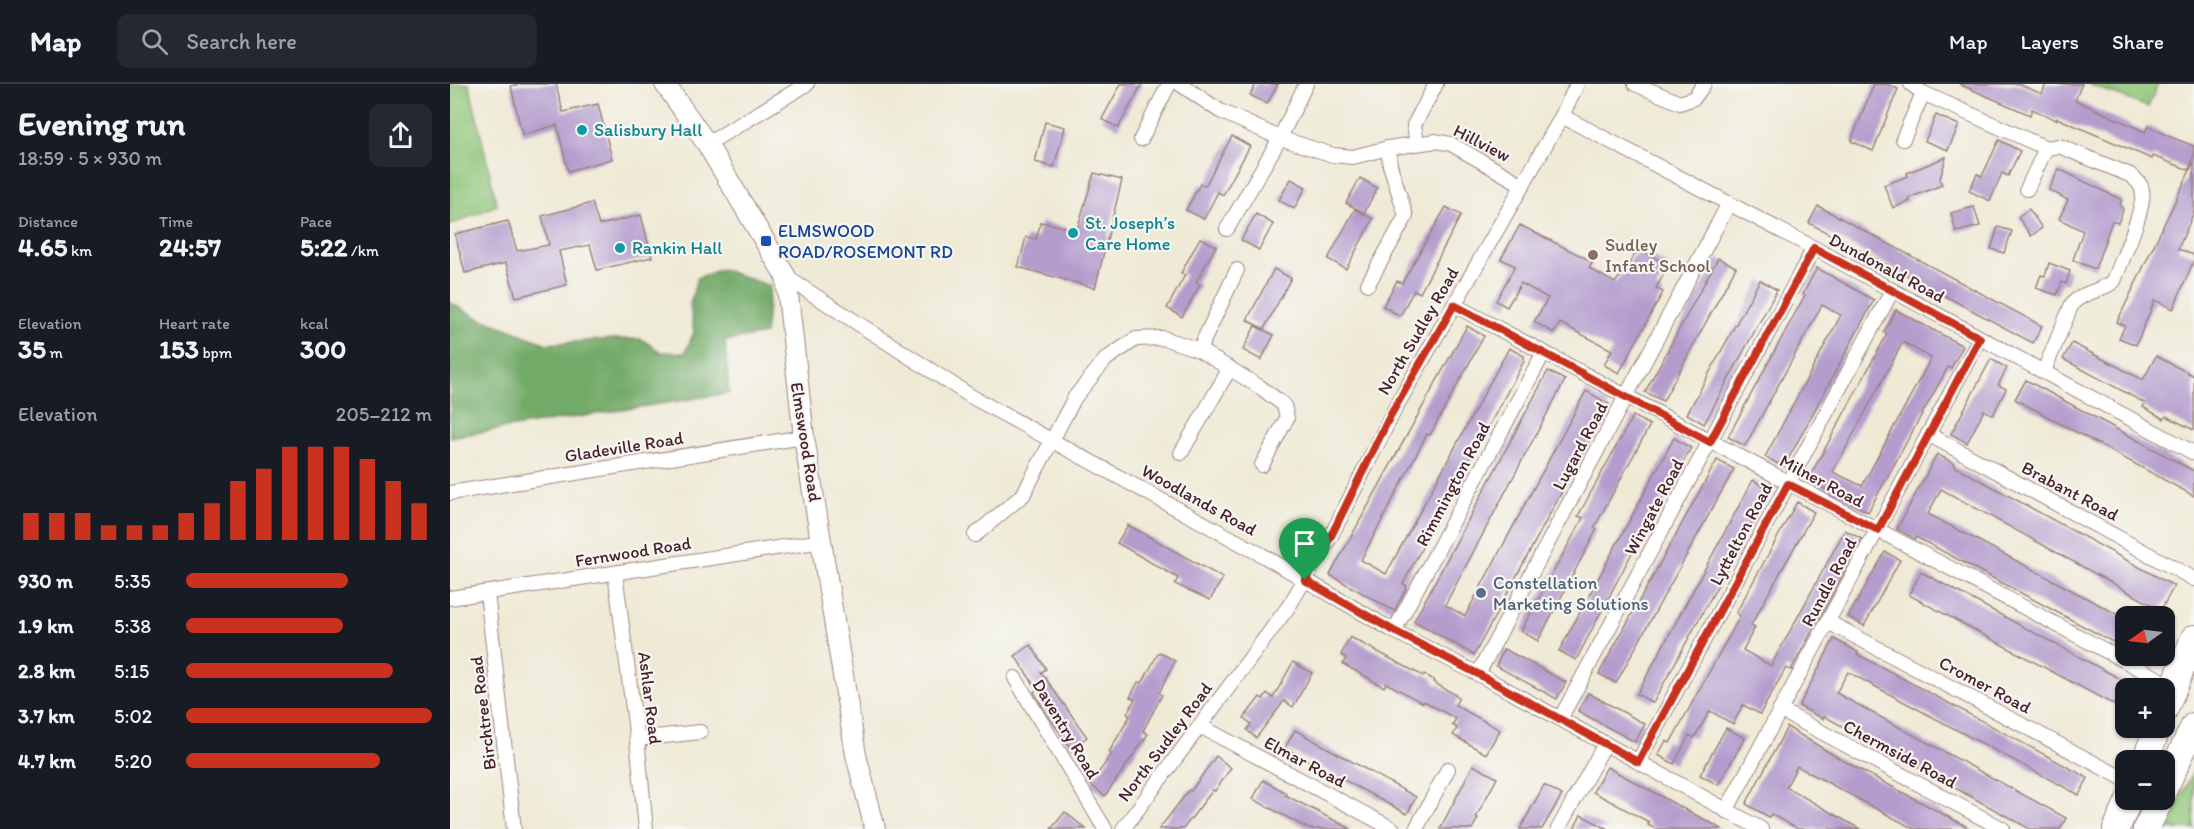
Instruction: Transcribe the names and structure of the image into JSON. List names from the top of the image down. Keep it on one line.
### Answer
{"streets":{"street":["Hillview","Dundonald Road","North Sudley Road","Elmswood Road","Lugard Road","Gladeville Road","Milner Road","Rimmington Road","Brabant Road","Woodlands Road","Wingate Road","Lyttelton Road","Fernwood Road","Rundle Road","Cromer Road","Ashlar Road","Birchtree Road","Daventry Road","Chermside Road","Elmar Road"]},"crossings":[["Hillview","North Sudley Road"],["Dundonald Road","North Sudley Road"],["Dundonald Road","Lugard Road"],["Dundonald Road","Wingate Road"],["Dundonald Road","Lyttelton Road"],["Dundonald Road","Rundle Road"],["North Sudley Road","Milner Road"],["North Sudley Road","Woodlands Road"],["North Sudley Road","Elmar Road"],["Elmswood Road","Gladeville Road"],["Elmswood Road","Woodlands Road"],["Elmswood Road","Fernwood Road"],["Lugard Road","Milner Road"],["Lugard Road","Woodlands Road"],["Milner Road","Rimmington Road"],["Milner Road","Wingate Road"],["Milner Road","Lyttelton Road"],["Milner Road","Rundle Road"],["Rimmington Road","Woodlands Road"],["Brabant Road","Rundle Road"],["Woodlands Road","Wingate Road"],["Woodlands Road","Lyttelton Road"],["Woodlands Road","Rundle Road"],["Fernwood Road","Ashlar Road"],["Fernwood Road","Birchtree Road"],["Rundle Road","Cromer Road"],["Rundle Road","Chermside Road"]],"places":{"other":["Salisbury Hall","St. Joseph’s Care Home","Rankin Hall","Sudley Infant School","Constellation Marketing Solutions"],"transit":["ELMSWOOD ROAD/ROSEMONT RD"]},"north":"left","page":{"header":"Map","search":"Search here","nav":["Map","Layers","Share"],"heading":["Evening run","18:59 · 5 × 930 m"],"stats":[["Distance","4.65 km"],["Time","24:57"],["Pace","5:22 /km"],["Elevation","35 m"],["Heart rate","153 bpm"],["kcal","300"]],"chart":["Elevation","205–212 m"],"list":[{"name":"930 m","note":"5:35"},{"name":"1.9 km","note":"5:38"},{"name":"2.8 km","note":"5:15"},{"name":"3.7 km","note":"5:02"},{"name":"4.7 km","note":"5:20"}],"map_buttons":["+","−"]}}
